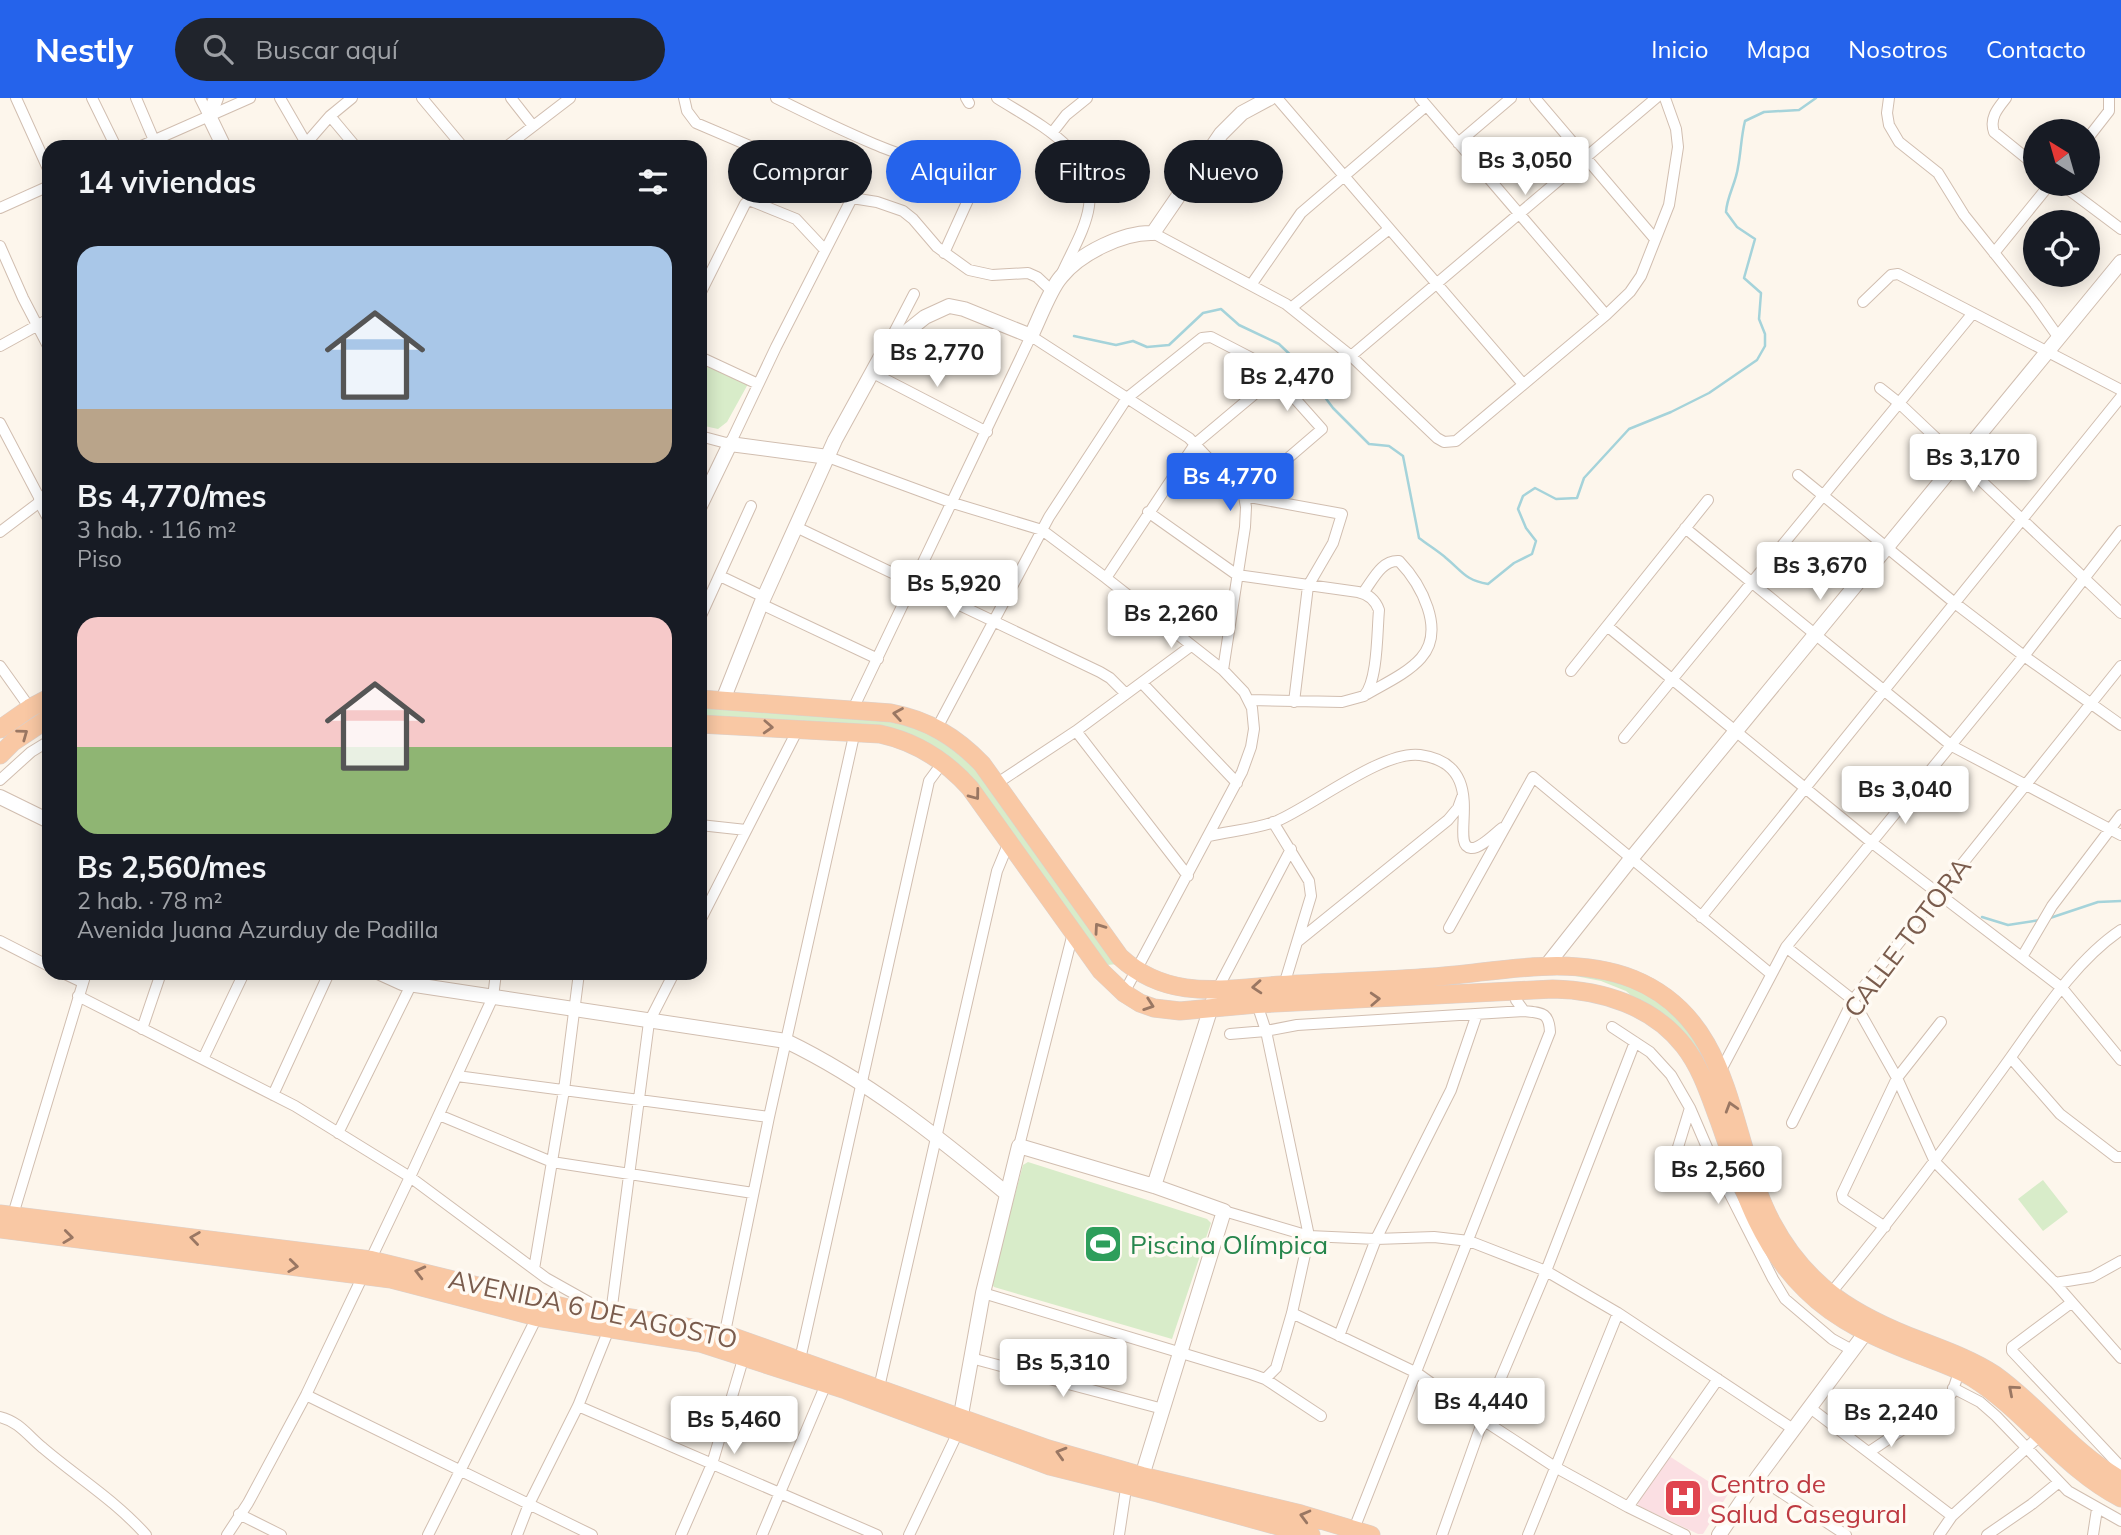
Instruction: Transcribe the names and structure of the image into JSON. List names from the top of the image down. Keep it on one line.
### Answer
{"streets":{"highway":["AVENIDA 6 DE AGOSTO"],"street":["CALLE TOTORA"]},"places":{"sports":["Piscina Olímpica"],"hospital":["Centro de Salud Casegural"]},"north":"top left","page":{"header":"Nestly","search":"Buscar aquí","nav":["Inicio","Mapa","Nosotros","Contacto"],"price":["Bs 3,050","Bs 2,770","Bs 2,470","Bs 3,170","Bs 4,770","Bs 3,670","Bs 5,920","Bs 2,260","Bs 3,040","Bs 2,560","Bs 5,310","Bs 4,440","Bs 2,240","Bs 5,460"],"chip":["Comprar","Alquilar","Filtros","Nuevo"],"heading":"14 viviendas","list":[{"name":"Bs 4,770/mes","note":"3 hab. · 116 m² · Piso"},{"name":"Bs 2,560/mes","note":"2 hab. · 78 m² · Avenida Juana Azurduy de Padilla"}]}}
